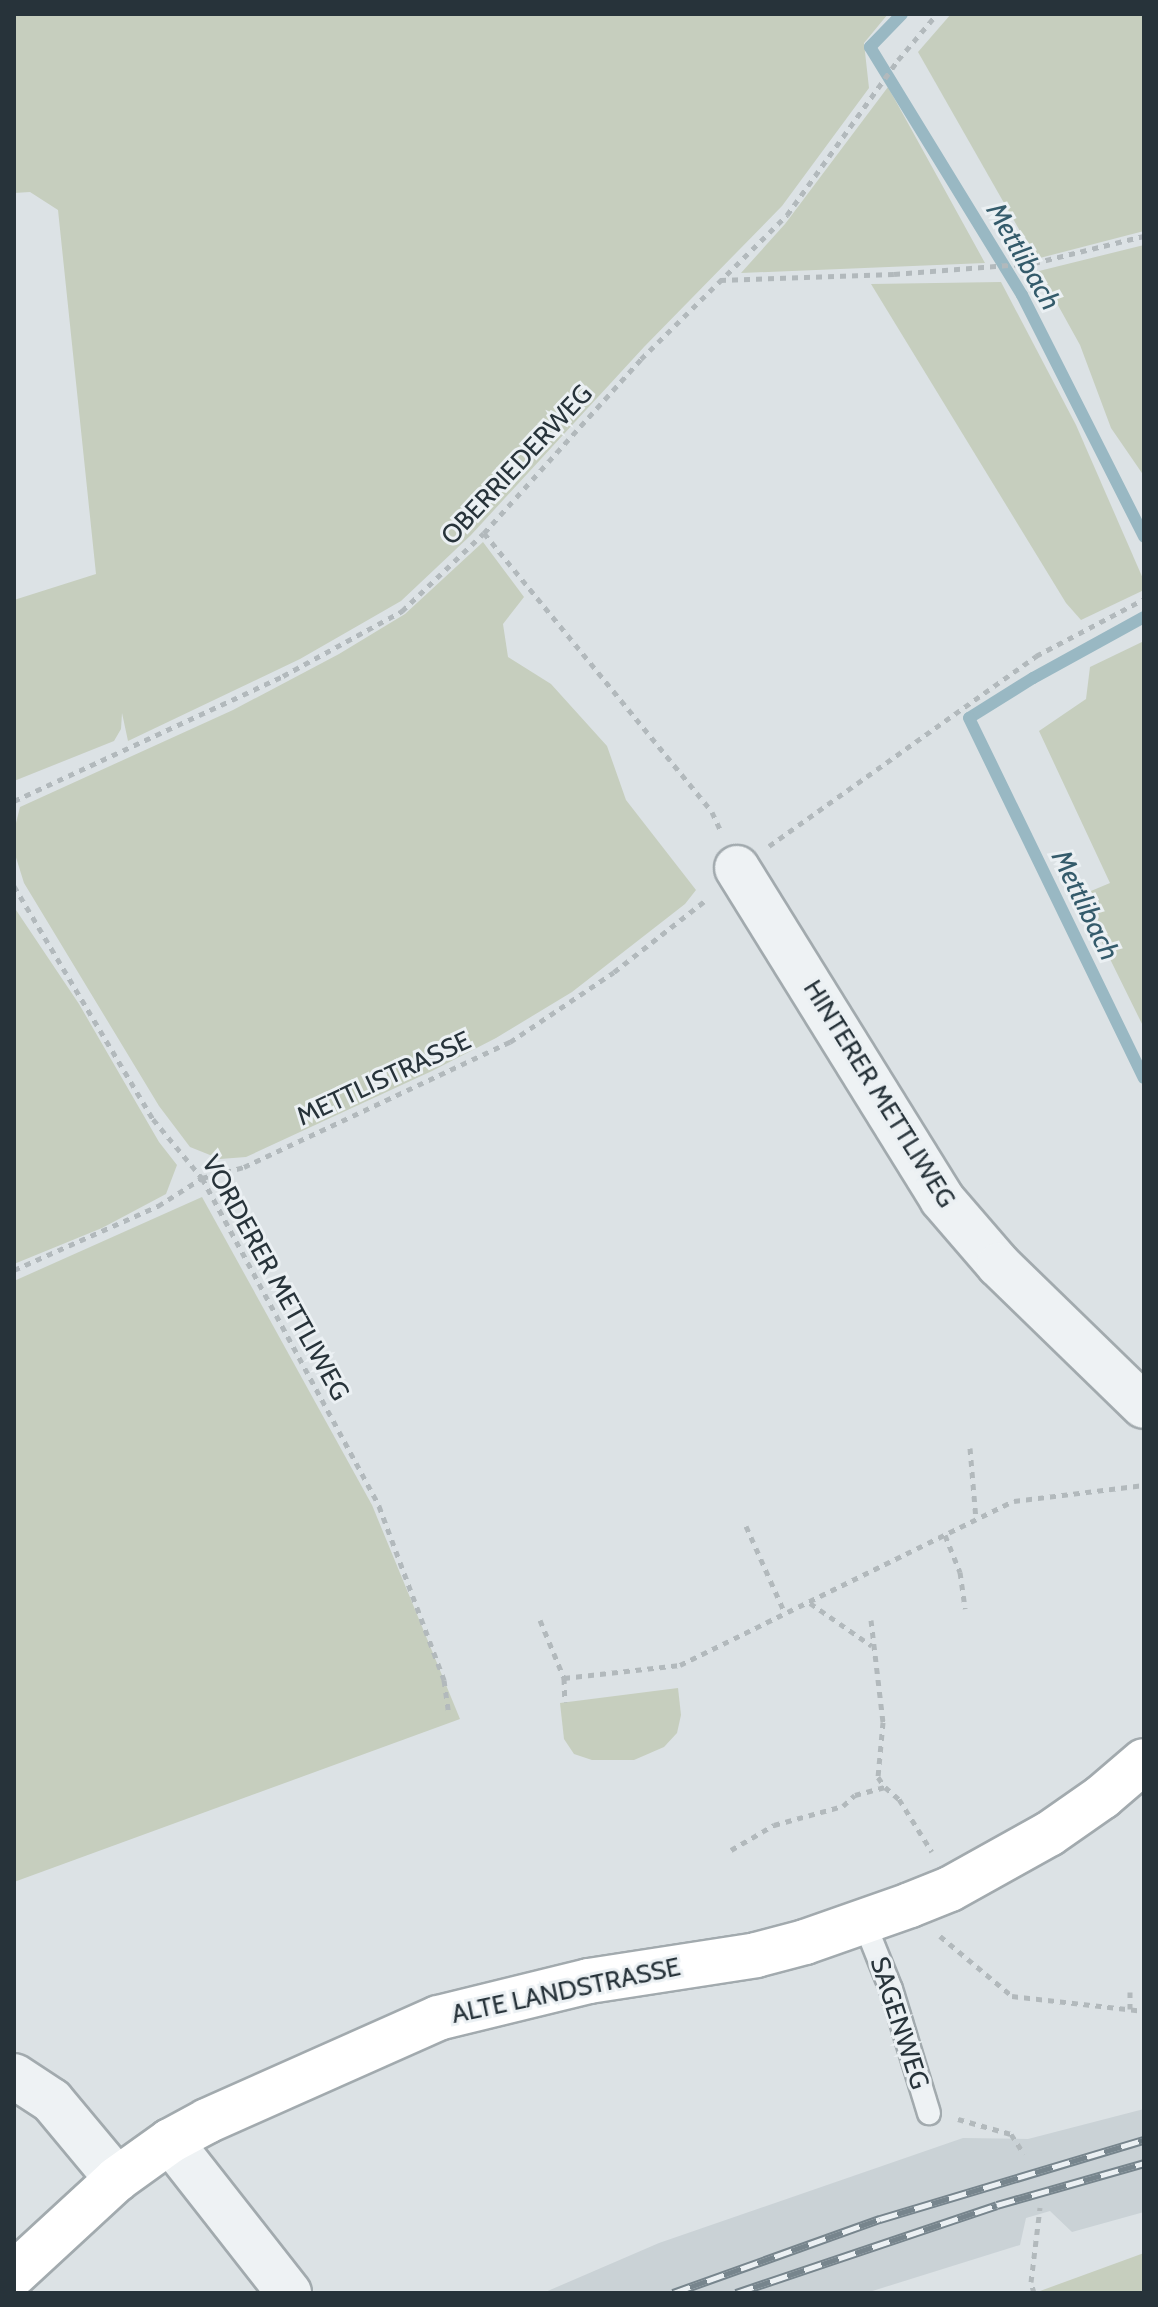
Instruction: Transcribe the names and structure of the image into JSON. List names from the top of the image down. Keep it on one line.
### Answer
{"streets":{"main road":["ALTE LANDSTRASSE"],"street":["HINTERER METTLIWEG"],"lane":["SAGENWEG"],"path":["OBERRIEDERWEG","METTLISTRASSE","VORDERER METTLIWEG"]},"crossings":[["METTLISTRASSE","HINTERER METTLIWEG"],["METTLISTRASSE","VORDERER METTLIWEG"],["ALTE LANDSTRASSE","SAGENWEG"]],"water":["Mettlibach"]}
